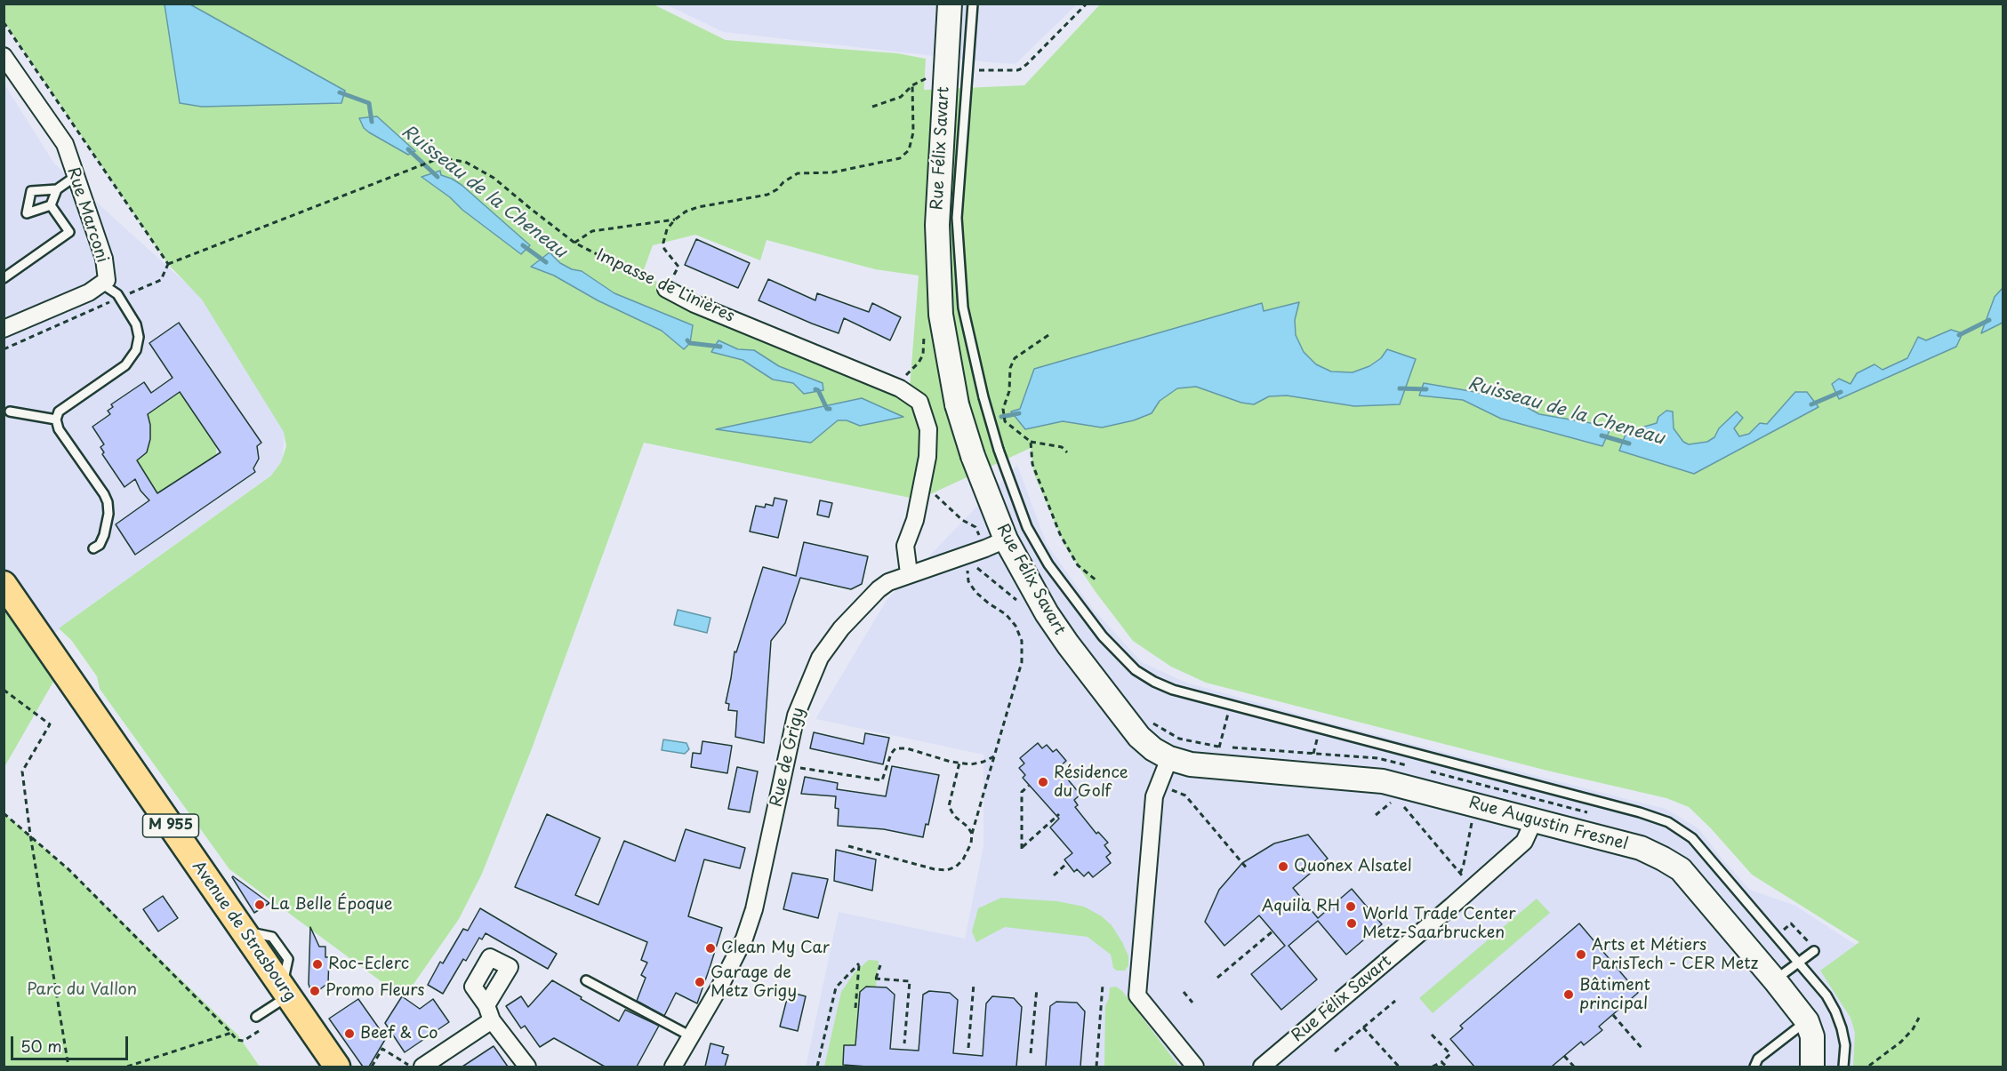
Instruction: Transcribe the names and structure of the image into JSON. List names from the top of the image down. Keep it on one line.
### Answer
{"streets":{"main road":["M 955","Avenue de Strasbourg"],"street":["Rue Félix Savart","Rue Marconi","Impasse de Linières","Rue de Grigy","Rue Augustin Fresnel"]},"crossings":[["Rue Félix Savart","Rue de Grigy"],["Rue Félix Savart","Rue Augustin Fresnel"],["Impasse de Linières","Rue de Grigy"]],"water":["Ruisseau de la Cheneau"],"parks":["Parc du Vallon"],"places":["Résidence du Golf","Quonex Alsatel","La Belle Époque","Aquila RH","World Trade Center Metz-Saarbrucken","Clean My Car","Arts et Métiers ParisTech - CER Metz","Roc-Eclerc","Garage de Metz Grigy","Promo Fleurs","Bâtiment principal","Beef & Co"],"scale_bar":"50 m"}
